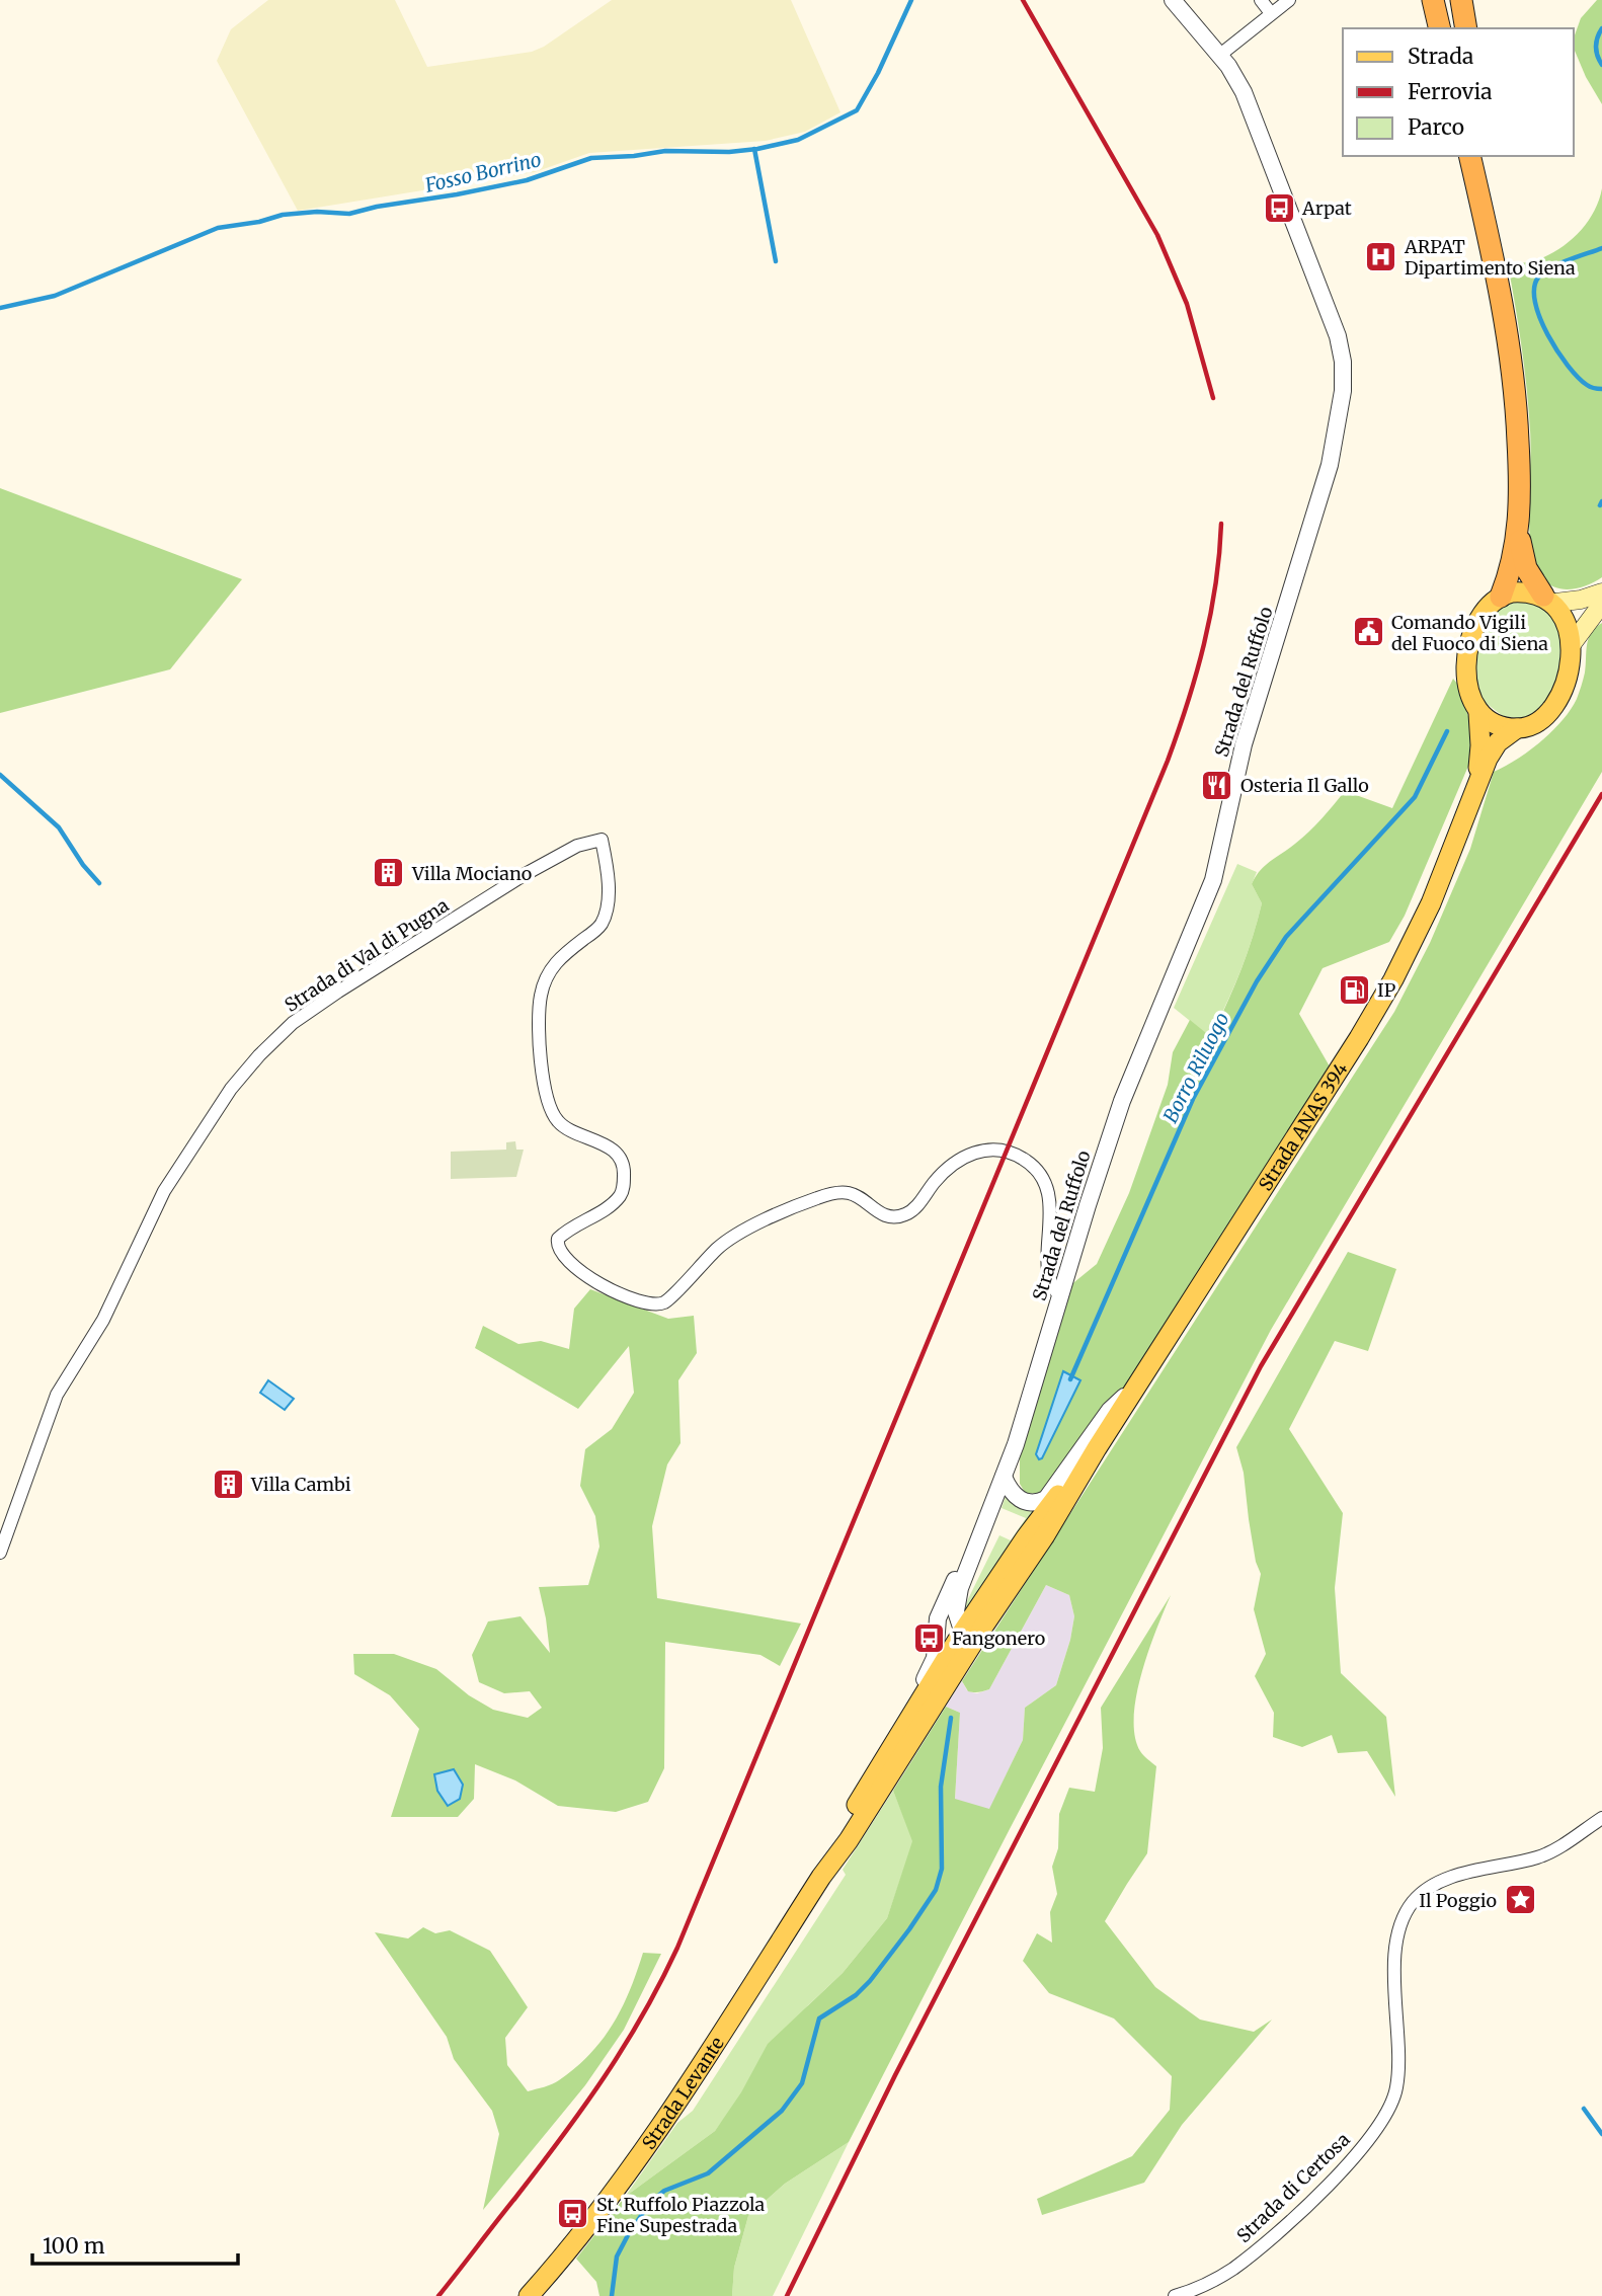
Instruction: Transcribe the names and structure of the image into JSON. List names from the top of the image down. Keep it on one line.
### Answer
{"streets":{"main road":["Strada ANAS 394","Strada Levante"],"street":["Strada del Ruffolo","Strada di Val di Pugna","Strada di Certosa"]},"crossings":[["Strada del Ruffolo","Strada di Val di Pugna"],["Strada del Ruffolo","Strada ANAS 394"],["Strada del Ruffolo","Strada Levante"],["Strada ANAS 394","Strada Levante"]],"water":["Fosso Borrino","Borro Riluogo"],"places":{"bus stop":["Arpat","Fangonero","St. Ruffolo Piazzola Fine Supestrada"],"hospital":["ARPAT Dipartimento Siena"],"public building":["Comando Vigili del Fuoco di Siena"],"restaurant":["Osteria Il Gallo"],"building":["Villa Mociano","Villa Cambi"],"fuel station":["IP"],"place":["Il Poggio"]},"legend":["Strada","Ferrovia","Parco"],"scale_bar":"100 m"}
